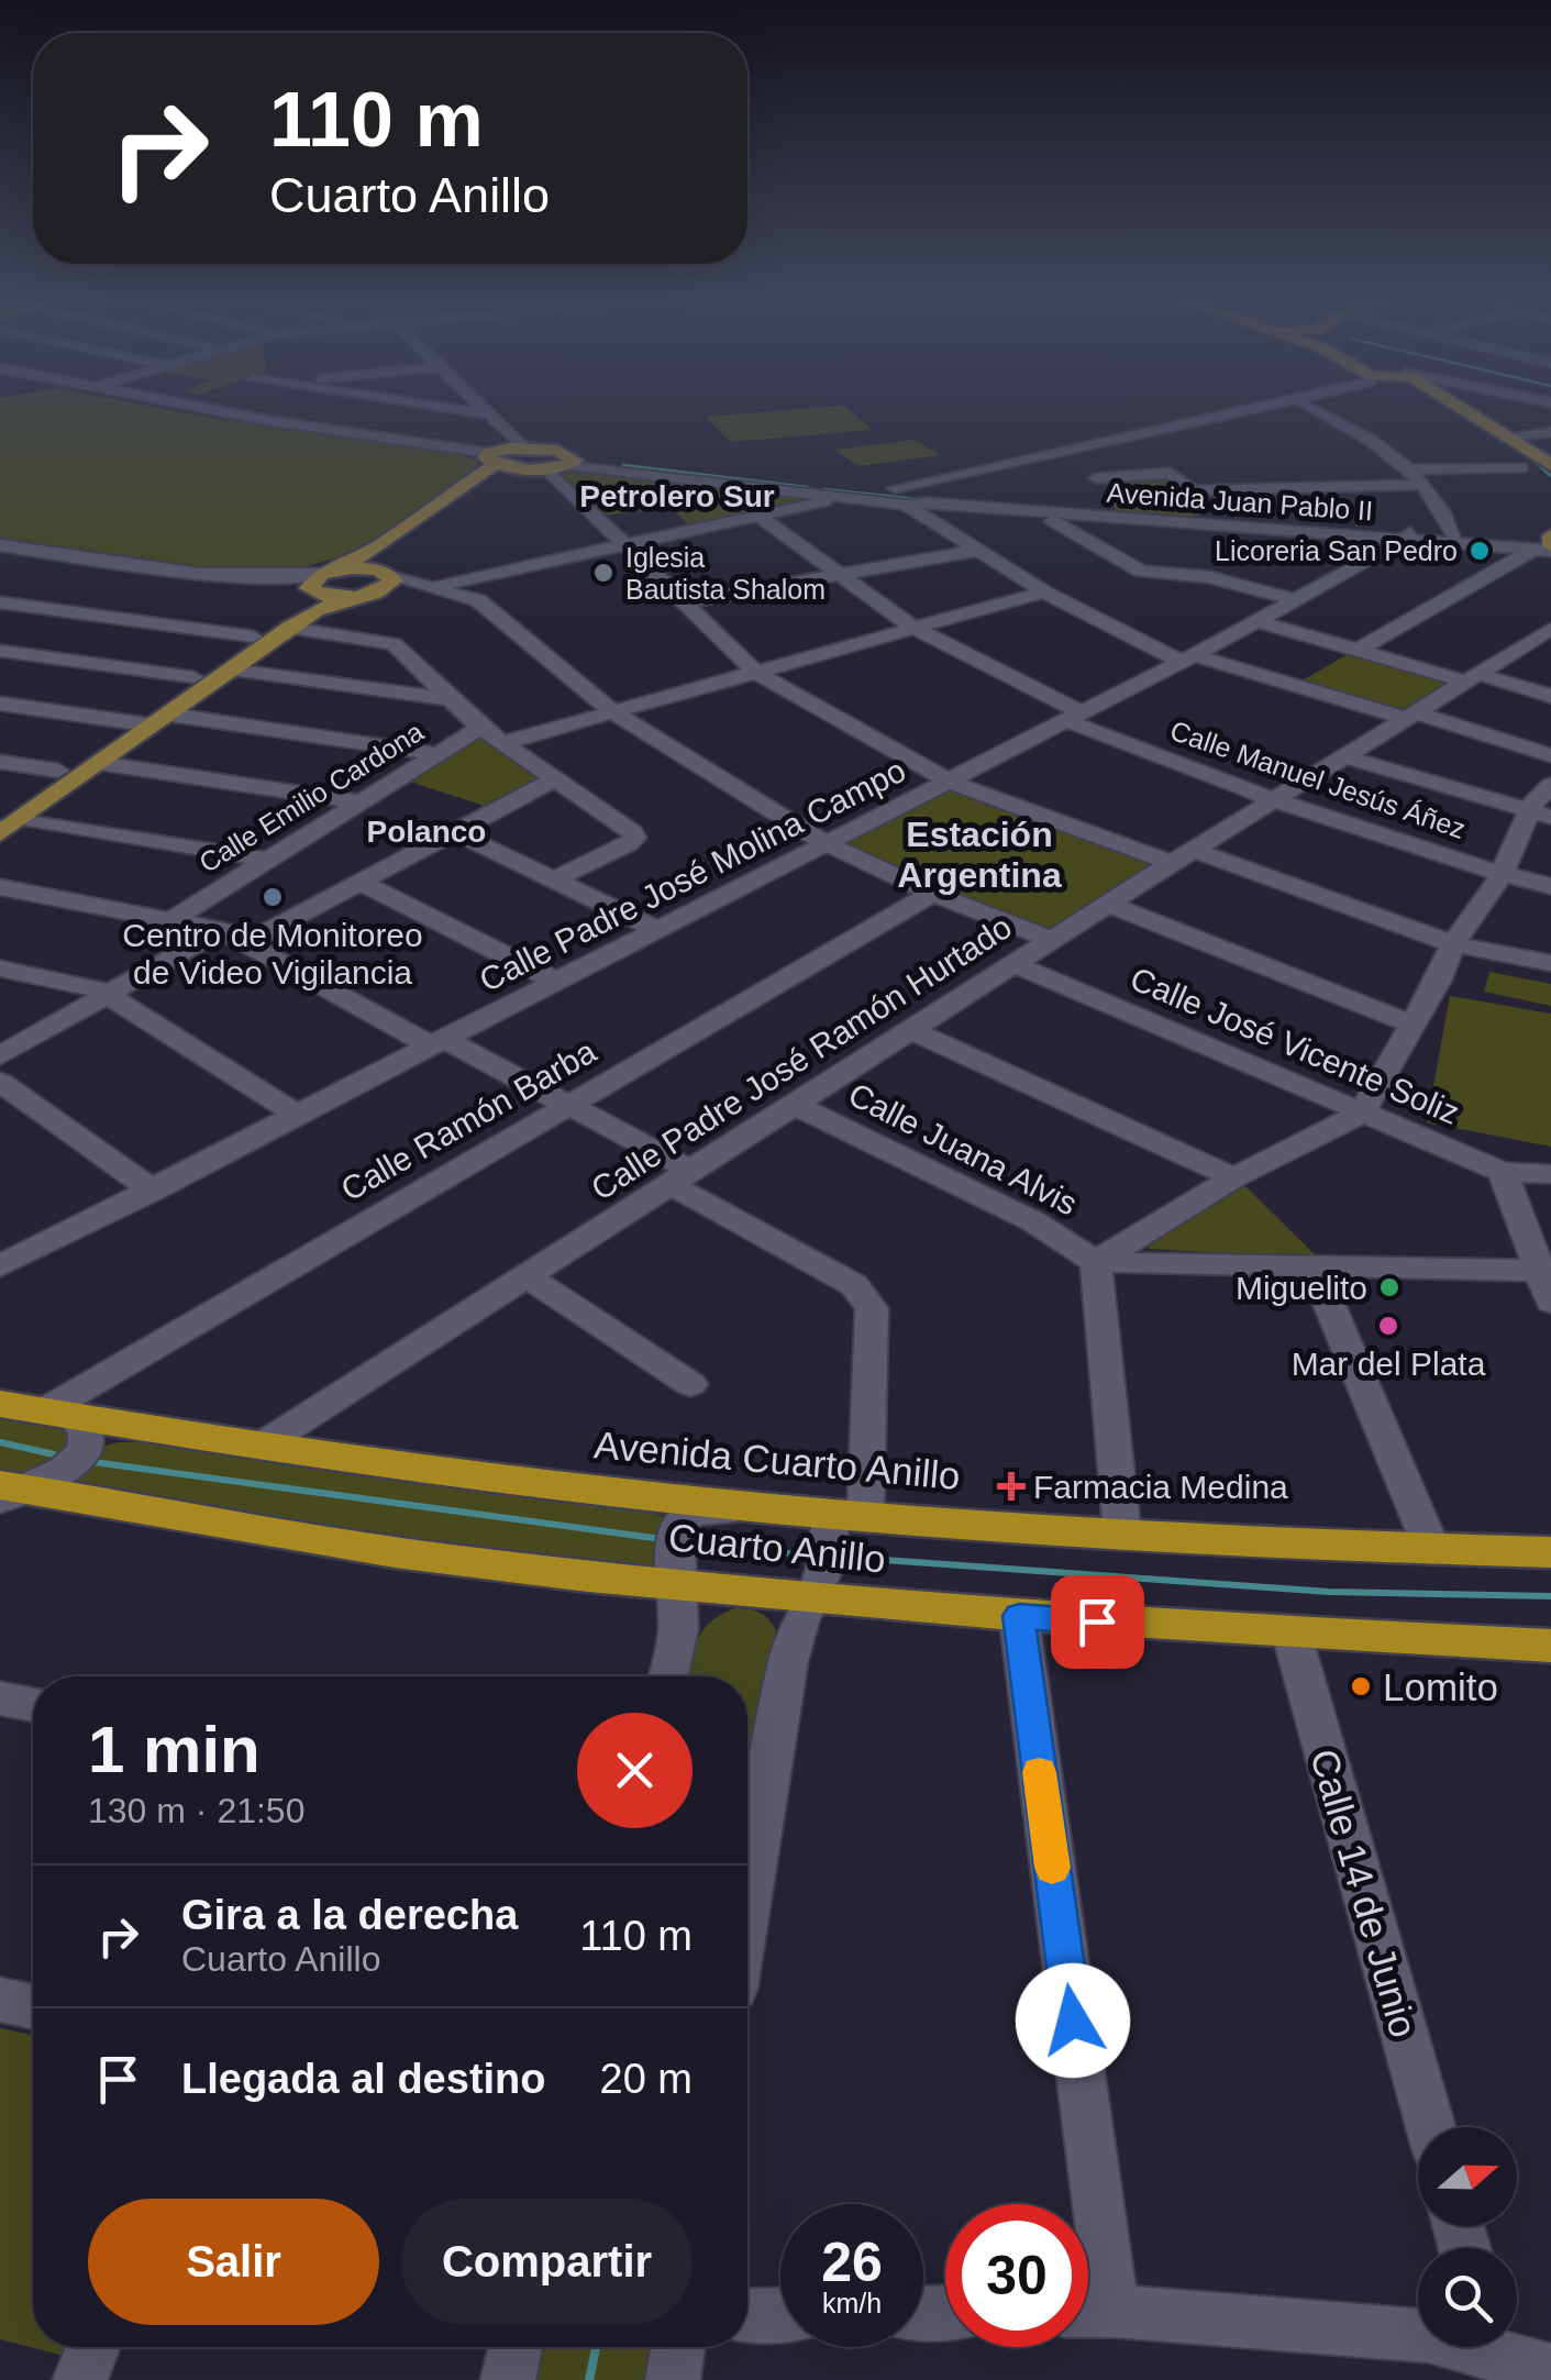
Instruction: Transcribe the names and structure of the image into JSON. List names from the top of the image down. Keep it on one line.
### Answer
{"streets":{"highway":["Avenida Cuarto Anillo","Cuarto Anillo"],"street":["Avenida Juan Pablo II","Calle Manuel Jesús Áñez","Calle Emilio Cardona","Calle Padre José Molina Campo","Calle José Vicente Soliz","Calle Padre José Ramón Hurtado","Calle Ramón Barba","Calle Juana Alvis","Calle 14 de Junio"]},"crossings":[["Avenida Juan Pablo II","Calle Padre José Molina Campo"],["Calle Manuel Jesús Áñez","Calle Padre José Molina Campo"],["Calle Manuel Jesús Áñez","Calle Padre José Ramón Hurtado"],["Calle José Vicente Soliz","Calle Padre José Ramón Hurtado"],["Calle Padre José Ramón Hurtado","Calle Juana Alvis"],["Calle Padre José Ramón Hurtado","Avenida Cuarto Anillo"],["Calle Ramón Barba","Avenida Cuarto Anillo"],["Cuarto Anillo","Calle 14 de Junio"]],"districts":["Petrolero Sur","Polanco","Estación Argentina"],"places":{"other":["Licoreria San Pedro","Iglesia Bautista Shalom","Centro de Monitoreo de Video Vigilancia","Miguelito","Mar del Plata","Lomito"],"health":["Farmacia Medina"]},"north":"right","page":{"turn":["110 m","Cuarto Anillo"],"heading":["1 min","130 m · 21:50"],"list":[{"name":"Gira a la derecha","note":"Cuarto Anillo","value":"110 m"},{"name":"Llegada al destino","value":"20 m"}],"buttons":["Salir","Compartir"],"speed":"26 km/h","limit":"30"}}
